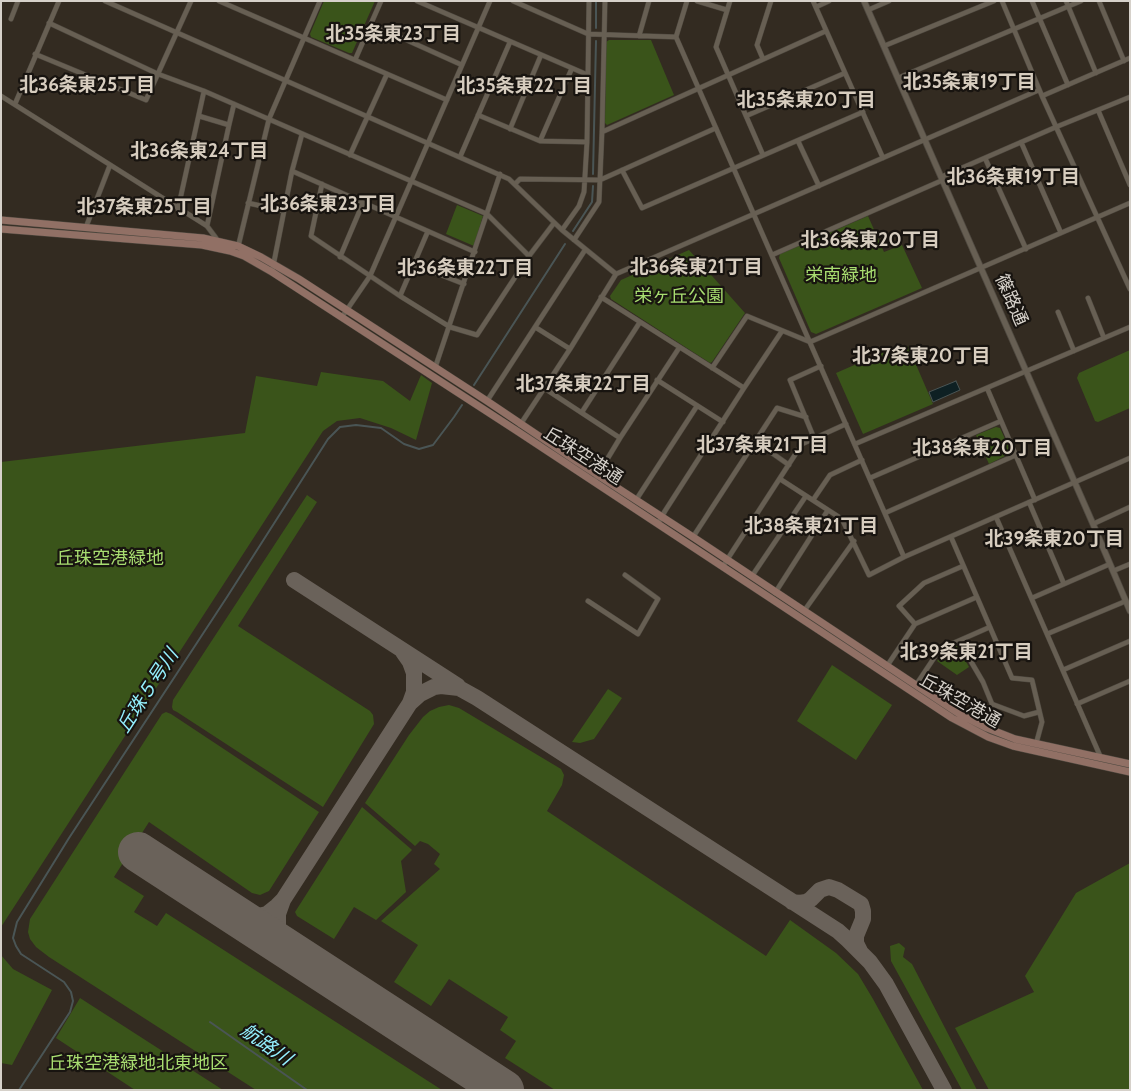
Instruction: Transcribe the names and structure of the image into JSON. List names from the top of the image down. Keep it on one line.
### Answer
{"streets":{"main road":["丘珠空港通"],"street":["篠路通"]},"districts":["北35条東23丁目","北35条東19丁目","北36条東25丁目","北35条東22丁目","北35条東20丁目","北36条東24丁目","北36条東19丁目","北36条東23丁目","北37条東25丁目","北36条東20丁目","北36条東21丁目","北36条東22丁目","北37条東20丁目","北37条東22丁目","北37条東21丁目","北38条東20丁目","北38条東21丁目","北39条東20丁目","北39条東21丁目"],"water":["丘珠５号川","航路川"],"parks":["栄南緑地","栄ヶ丘公園","丘珠空港緑地","丘珠空港緑地北東地区"]}
